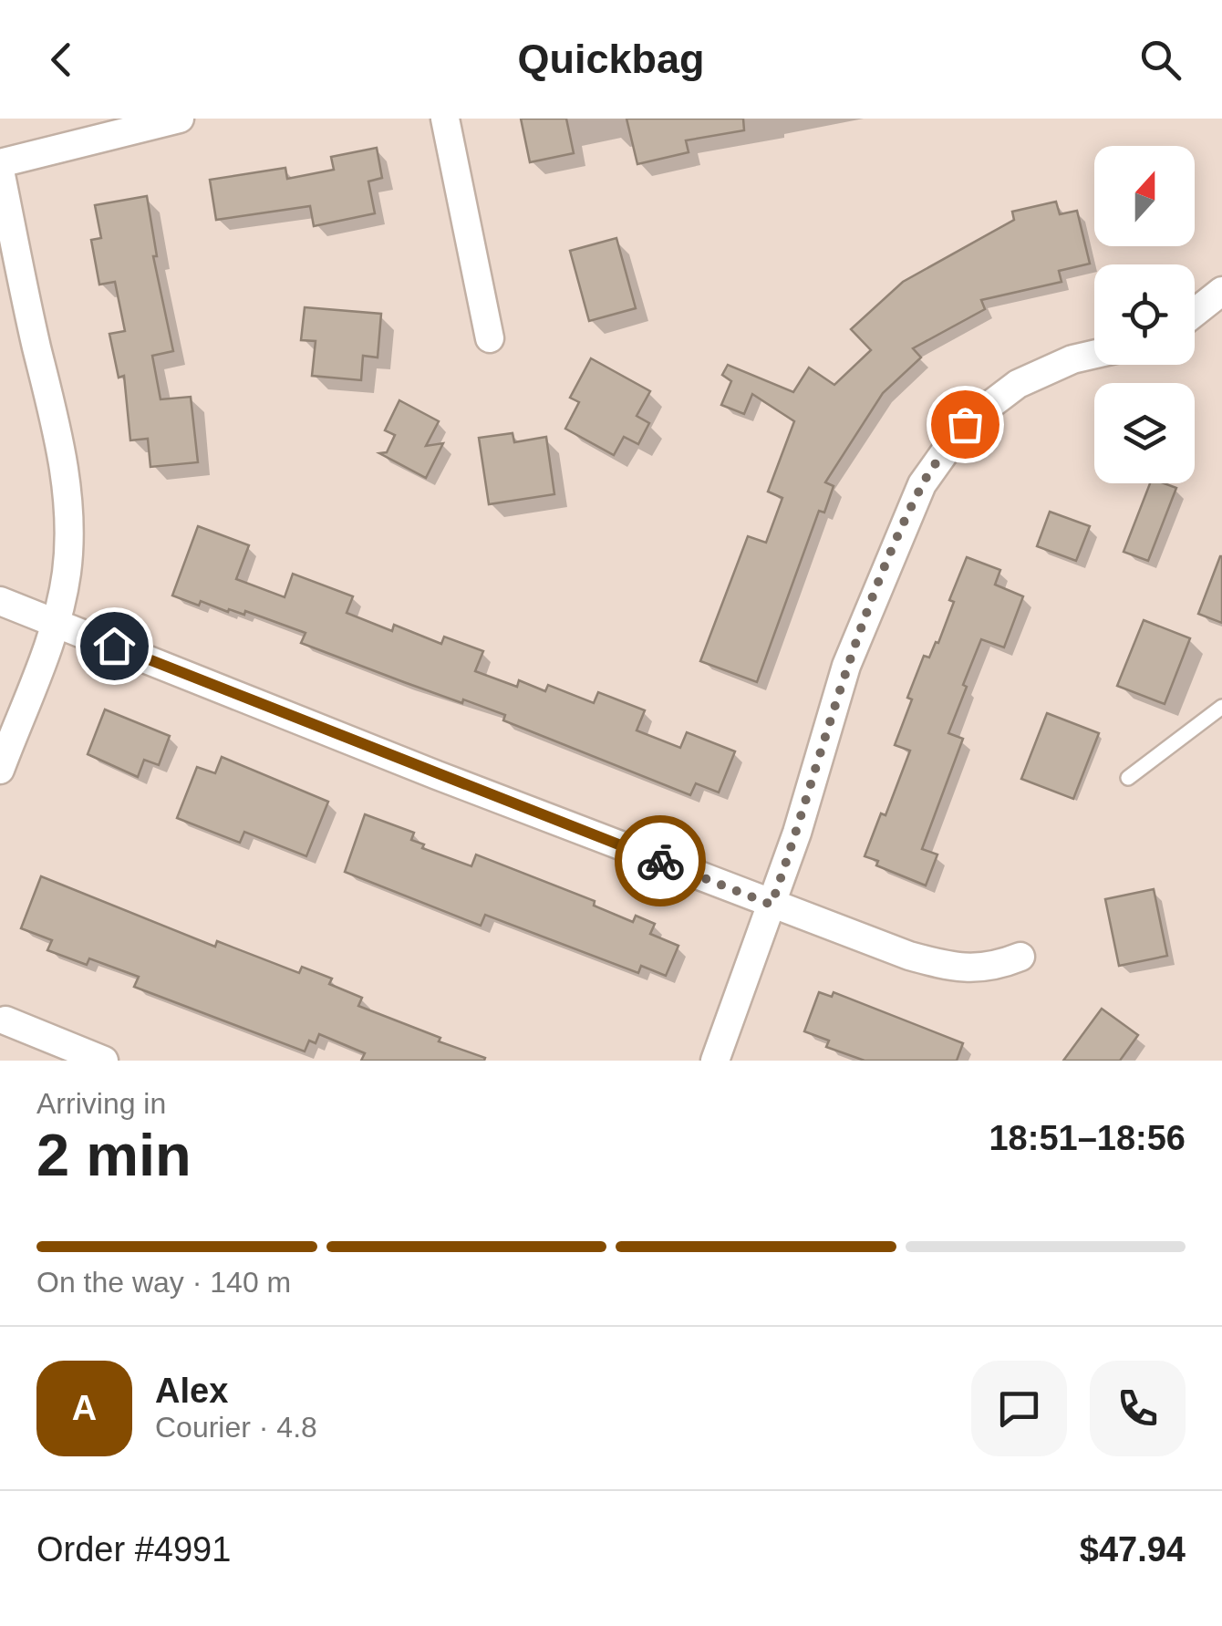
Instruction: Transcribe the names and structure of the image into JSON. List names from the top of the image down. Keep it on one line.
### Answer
{"north":"top","page":{"header":"Quickbag","heading":["2 min","Arriving in","18:51–18:56"],"panel":["Alex","Courier · 4.8","Order #4991","$47.94"],"bar":"On the way · 140 m","round":"A"}}
